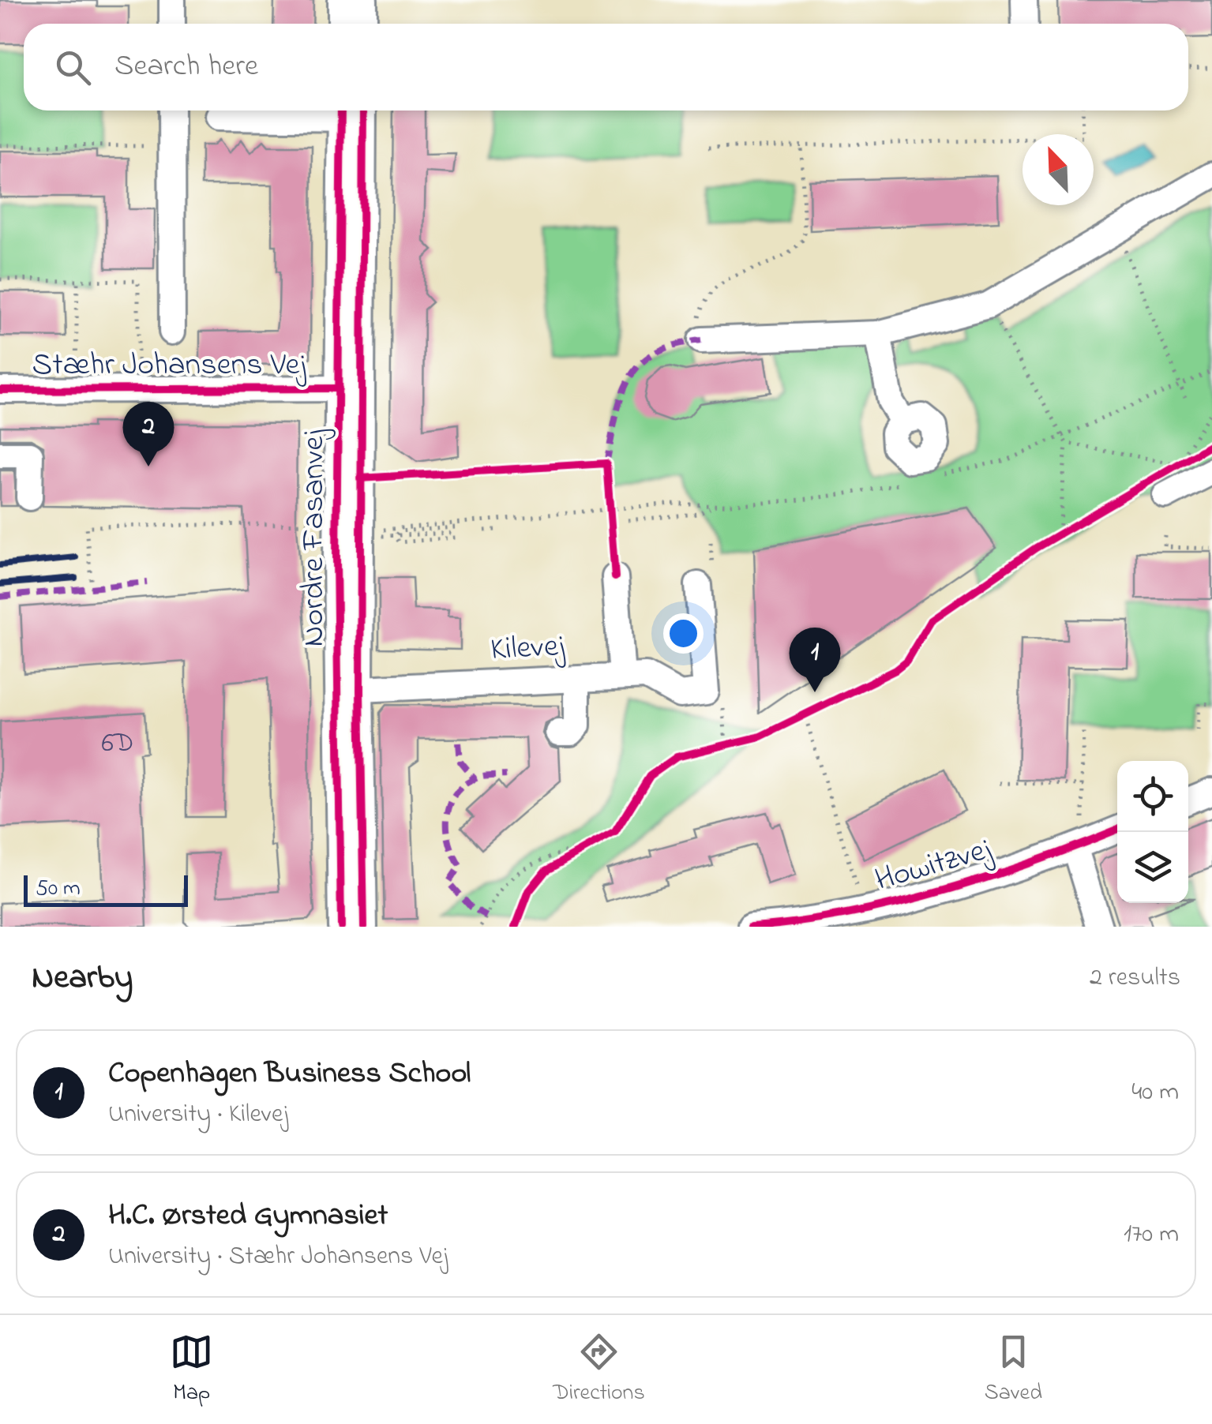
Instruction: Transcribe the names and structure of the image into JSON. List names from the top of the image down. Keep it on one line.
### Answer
{"streets":{"street":["Stæhr Johansens Vej","Nordre Fasanvej","Kilevej","Howitzvej"]},"crossings":[["Stæhr Johansens Vej","Nordre Fasanvej"],["Nordre Fasanvej","Kilevej"]],"house_numbers":["6D"],"scale_bar":"50 m","north":"top left","page":{"search":"Search here","pins":["2","1"],"scale":"50 m","heading":["Nearby","2 results"],"list":[{"mark":"1","name":"Copenhagen Business School","note":"University · Kilevej","value":"40 m"},{"mark":"2","name":"H.C. Ørsted Gymnasiet","note":"University · Stæhr Johansens Vej","value":"170 m"}],"nav":["Map","Directions","Saved"]}}
